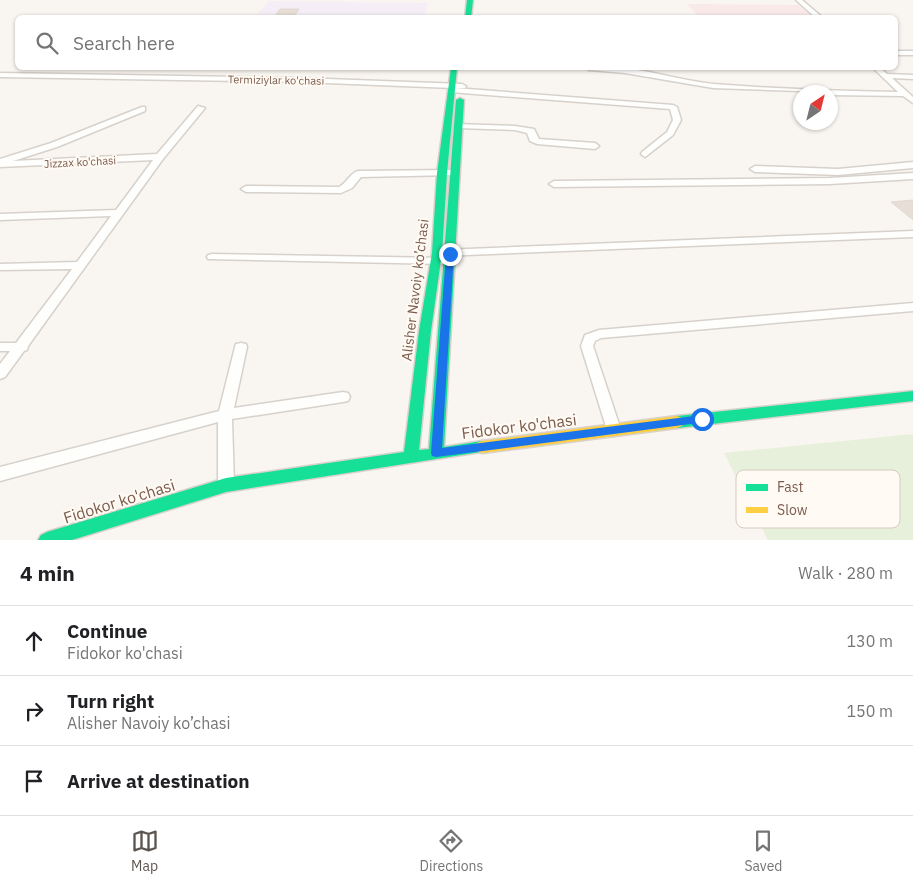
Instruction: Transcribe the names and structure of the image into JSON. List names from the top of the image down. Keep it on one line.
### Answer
{"streets":{"main road":["Alisher Navoiy ko’chasi","Fidokor ko'chasi"],"street":["Termiziylar ko'chasi","Jizzax ko'chasi"]},"crossings":[["Termiziylar ko'chasi","Alisher Navoiy ko’chasi"],["Alisher Navoiy ko’chasi","Fidokor ko'chasi"]],"legend":["Fast","Slow"],"north":"top right","page":{"search":"Search here","heading":["4 min","Walk · 280 m"],"list":[["Continue","Fidokor ko'chasi","130 m"],["Turn right","Alisher Navoiy ko’chasi","150 m"],"Arrive at destination"],"nav":["Map","Directions","Saved"]}}
